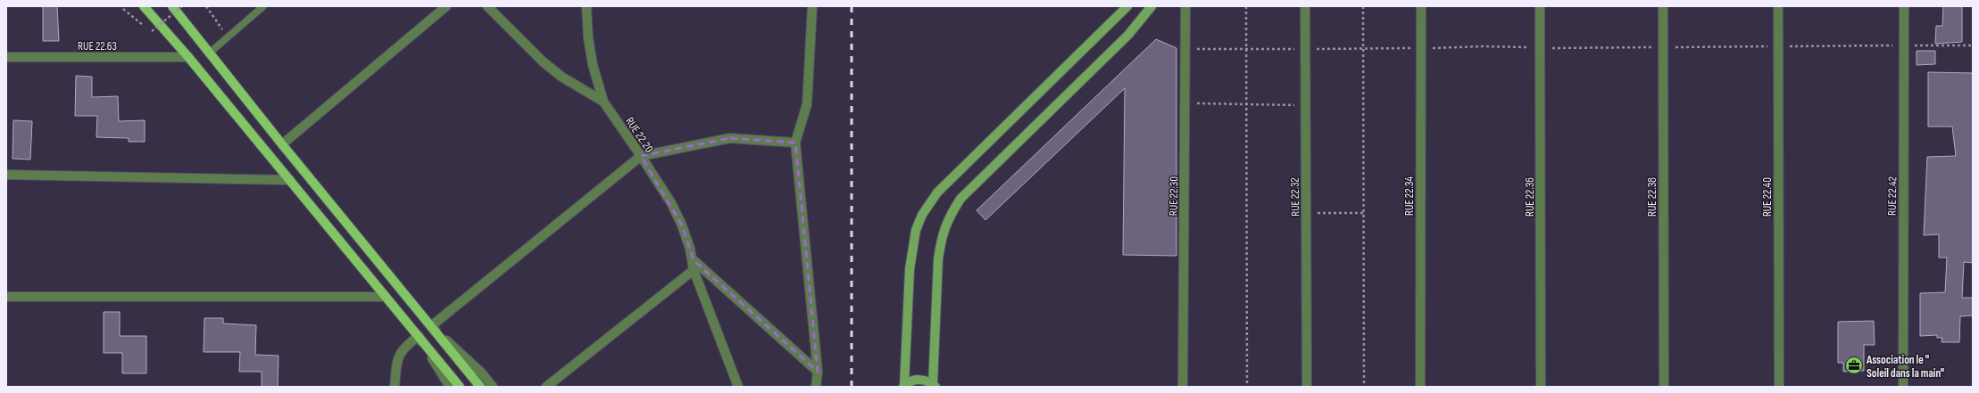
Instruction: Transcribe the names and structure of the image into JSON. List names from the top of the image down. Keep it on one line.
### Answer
{"streets":{"street":["RUE 22.63","RUE 22.20","RUE 22.30","RUE 22.34","RUE 22.42","RUE 22.32","RUE 22.36","RUE 22.38","RUE 22.40"]},"places":{"office":["Association le \" Soleil dans la main\""]}}
